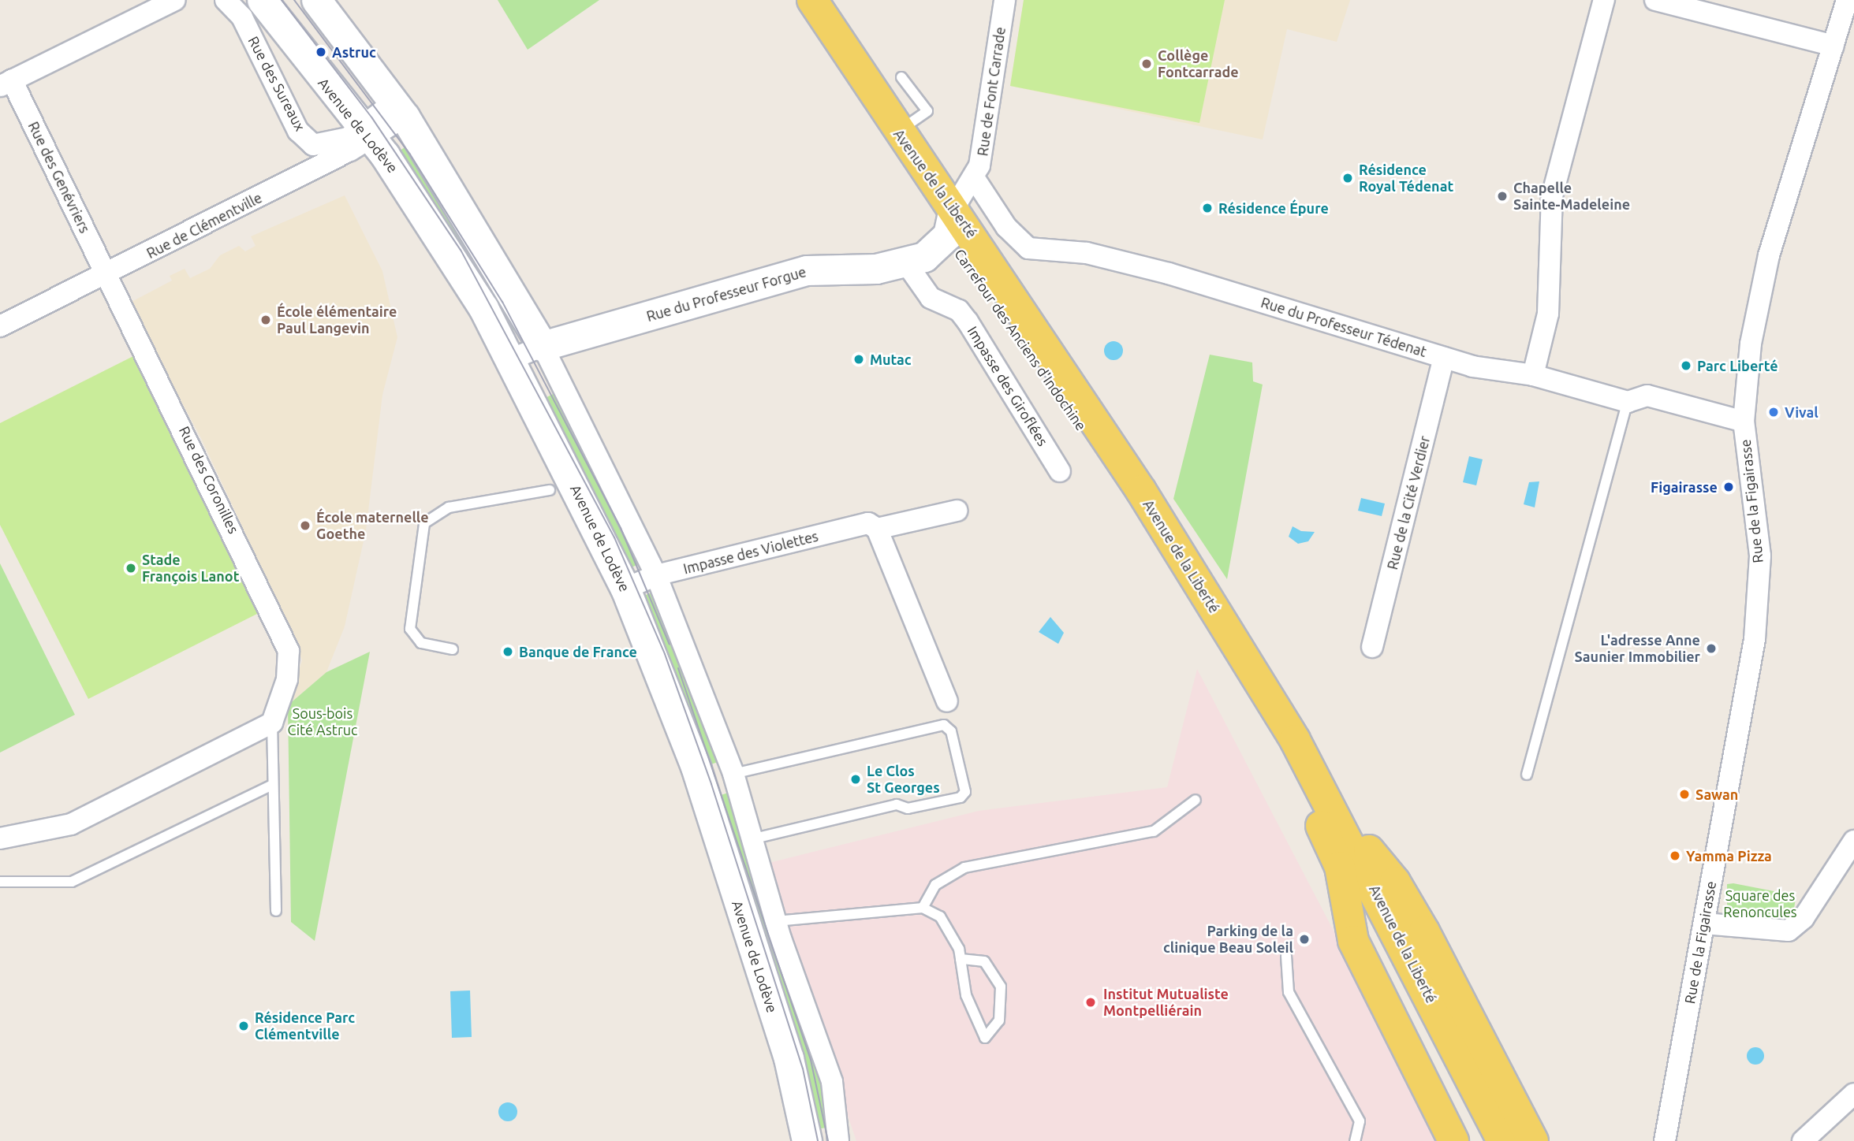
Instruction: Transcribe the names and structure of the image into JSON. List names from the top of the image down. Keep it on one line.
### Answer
{"streets":{"main road":["Avenue de la Liberté","Carrefour des Anciens d'Indochine"],"street":["Rue des Sureaux","Rue de Font Carrade","Avenue de Lodève","Rue des Genévriers","Rue de Clémentville","Rue du Professeur Forgue","Rue du Professeur Tédenat","Impasse des Giroflées","Rue des Coronilles","Rue de la Figairasse","Rue de la Cité Verdier","Impasse des Violettes"]},"crossings":[["Rue des Sureaux","Avenue de Lodève"],["Rue des Sureaux","Rue de Clémentville"],["Rue de Font Carrade","Avenue de la Liberté"],["Rue de Font Carrade","Rue du Professeur Forgue"],["Rue de Font Carrade","Rue du Professeur Tédenat"],["Rue de Font Carrade","Carrefour des Anciens d'Indochine"],["Avenue de Lodève","Rue de Clémentville"],["Avenue de Lodève","Rue du Professeur Forgue"],["Avenue de Lodève","Impasse des Violettes"],["Rue des Genévriers","Rue de Clémentville"],["Rue des Genévriers","Rue des Coronilles"],["Avenue de la Liberté","Rue du Professeur Forgue"],["Avenue de la Liberté","Carrefour des Anciens d'Indochine"],["Rue de Clémentville","Rue des Coronilles"],["Rue du Professeur Forgue","Carrefour des Anciens d'Indochine"],["Rue du Professeur Forgue","Impasse des Giroflées"],["Rue du Professeur Tédenat","Rue de la Figairasse"],["Rue du Professeur Tédenat","Rue de la Cité Verdier"]],"parks":["Sous-bois Cité Astruc","Square des Renoncules"],"places":["Astruc","Collège Fontcarrade","Résidence Royal Tédenat","Chapelle Sainte-Madeleine","Résidence Épure","École élémentaire Paul Langevin","Mutac","Parc Liberté","Vival","Figairasse","École maternelle Goethe","Stade François Lanot","L'adresse Anne Saunier Immobilier","Banque de France","Le Clos St Georges","Sawan","Yamma Pizza","Parking de la clinique Beau Soleil","Institut Mutualiste Montpelliérain","Résidence Parc Clémentville"]}
